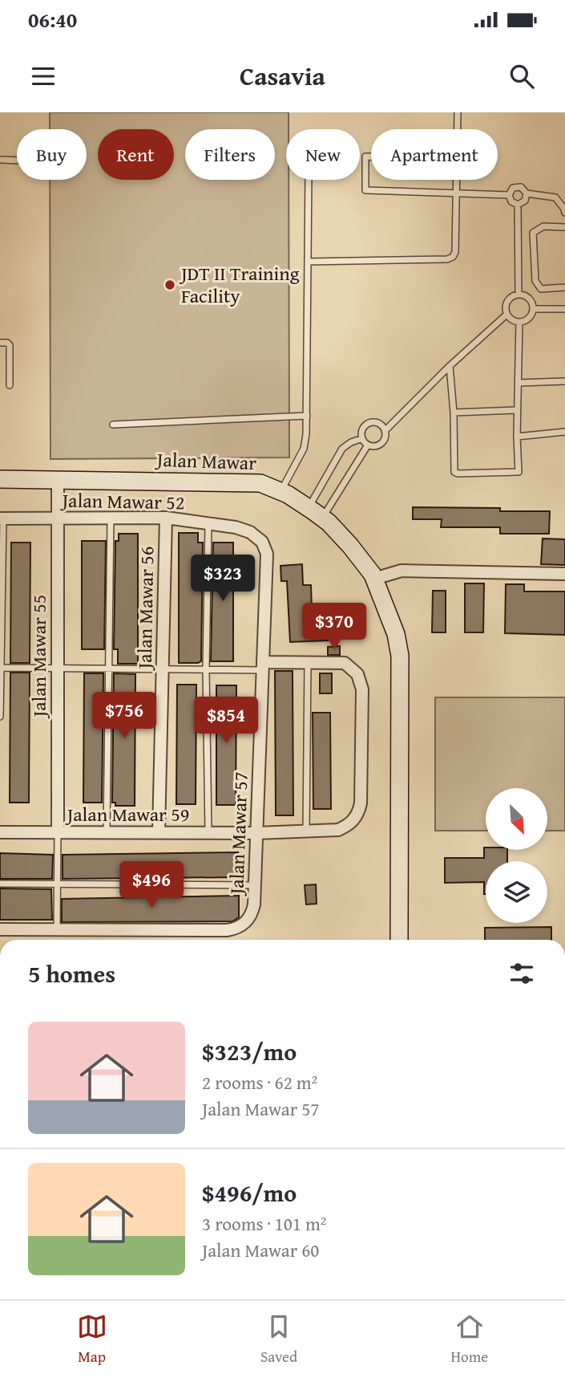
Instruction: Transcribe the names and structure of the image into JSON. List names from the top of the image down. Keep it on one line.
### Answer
{"streets":{"street":["Jalan Mawar","Jalan Mawar 52","Jalan Mawar 56","Jalan Mawar 55","Jalan Mawar 59","Jalan Mawar 57"]},"crossings":[["Jalan Mawar","Jalan Mawar 55"],["Jalan Mawar 52","Jalan Mawar 56"],["Jalan Mawar 52","Jalan Mawar 55"],["Jalan Mawar 52","Jalan Mawar 57"],["Jalan Mawar 56","Jalan Mawar 59"],["Jalan Mawar 55","Jalan Mawar 59"],["Jalan Mawar 59","Jalan Mawar 57"]],"places":["JDT II Training Facility"],"north":"bottom right","page":{"status":"06:40","header":"Casavia","chip":["Buy","Rent","Filters","New","Apartment"],"price":["$323","$370","$756","$854","$496"],"heading":"5 homes","list":[{"name":"$323/mo","note":"2 rooms · 62 m² · Jalan Mawar 57"},{"name":"$496/mo","note":"3 rooms · 101 m² · Jalan Mawar 60"}],"tabs":["Map","Saved","Home"]}}
